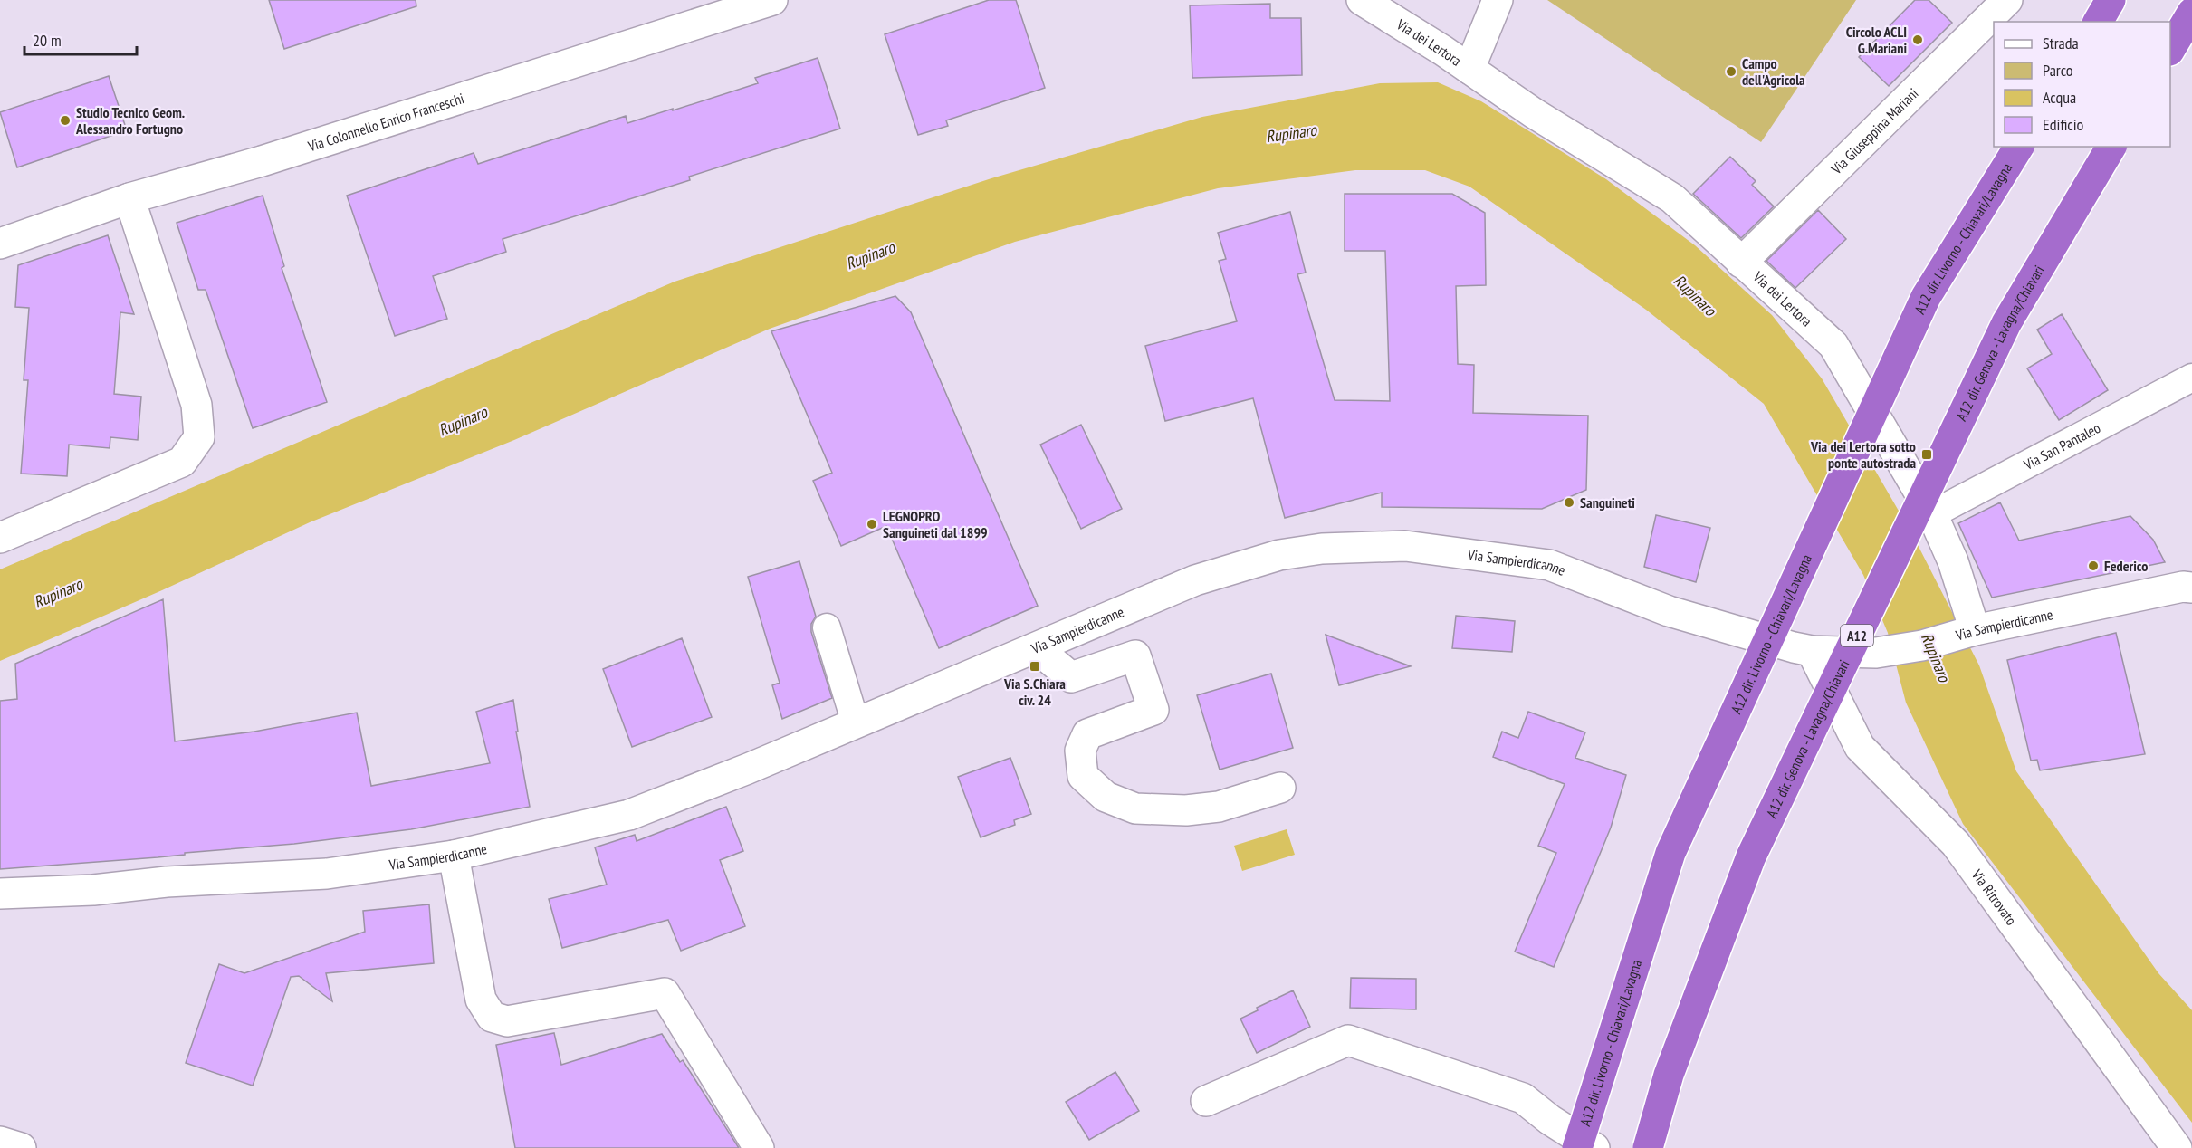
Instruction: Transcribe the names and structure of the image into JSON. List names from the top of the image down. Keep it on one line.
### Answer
{"streets":{"highway":["A12 dir. Livorno - Chiavari/Lavagna","A12 dir. Genova - Lavagna/Chiavari","A12"],"main road":["Via dei Lertora","Via Colonnello Enrico Franceschi","Via Giuseppina Mariani","Via Sampierdicanne","Via Ritrovato"],"street":["Via San Pantaleo"]},"crossings":[["Via dei Lertora","Via Giuseppina Mariani"],["Via dei Lertora","Via San Pantaleo"],["Via dei Lertora","Via Sampierdicanne"],["Via Sampierdicanne","Via Ritrovato"]],"water":["Rupinaro"],"places":{"other":["Circolo ACLI G.Mariani","Campo dell'Agricola","Studio Tecnico Geom. Alessandro Fortugno","Sanguineti","LEGNOPRO Sanguineti dal 1899","Federico"],"transit":["Via dei Lertora sotto ponte autostrada","Via S.Chiara civ. 24"]},"legend":["Strada","Parco","Acqua","Edificio"],"scale_bar":"20 m"}
